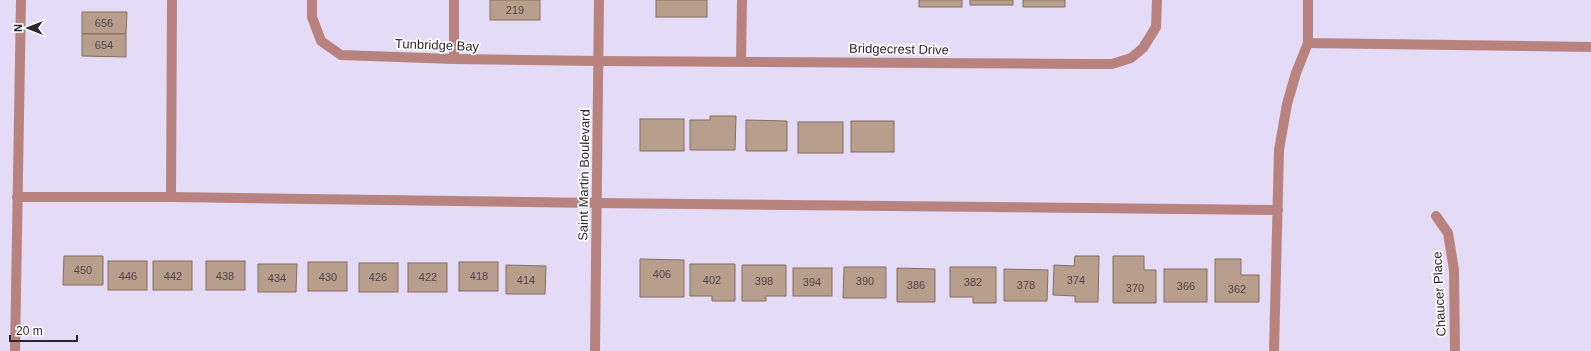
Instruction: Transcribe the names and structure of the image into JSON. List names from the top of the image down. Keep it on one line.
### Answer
{"streets":{"street":["Tunbridge Bay","Bridgecrest Drive","Saint Martin Boulevard","Chaucer Place"]},"crossings":[["Tunbridge Bay","Bridgecrest Drive"],["Tunbridge Bay","Saint Martin Boulevard"],["Bridgecrest Drive","Saint Martin Boulevard"]],"house_numbers":["219","656","654","450","406","446","442","438","418","430","426","422","434","414","402","374","398","390","394","382","386","378","366","370","362"],"scale_bar":"20 m","north":"left"}
